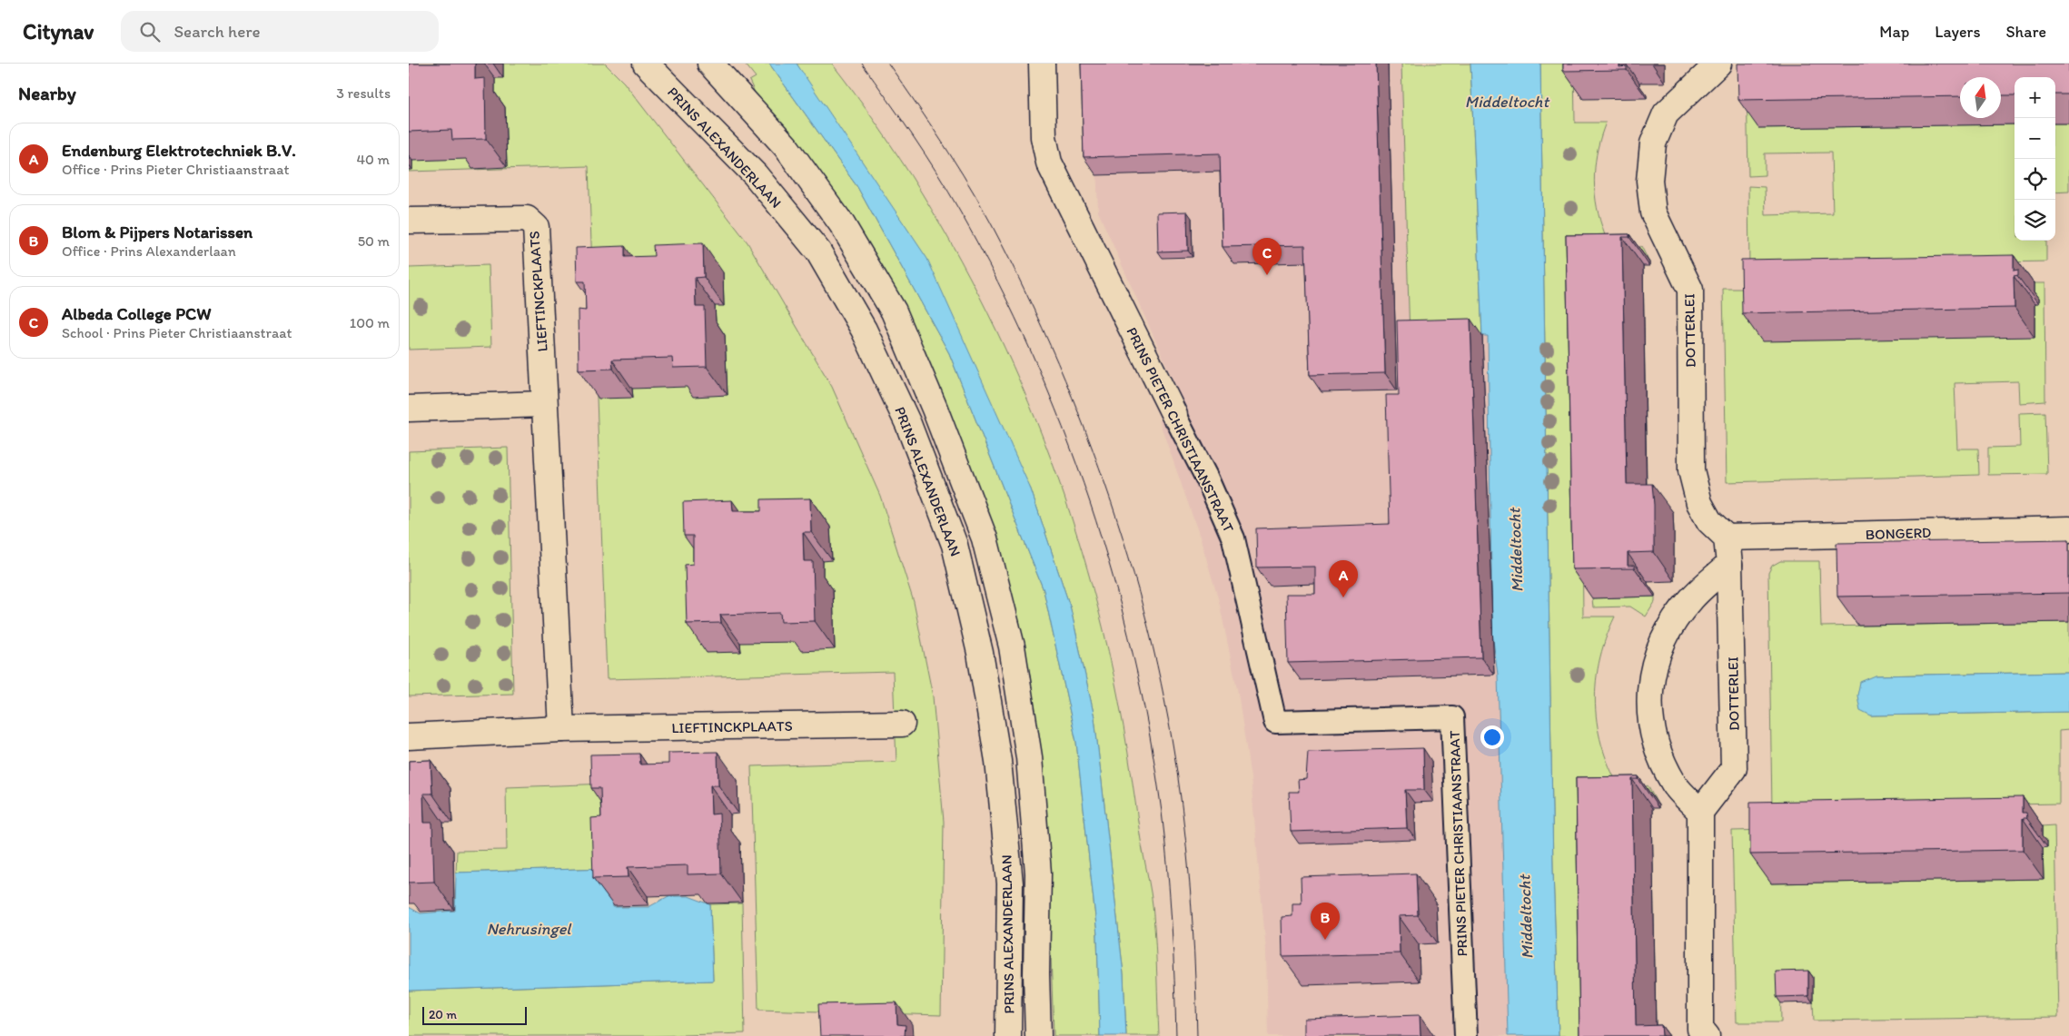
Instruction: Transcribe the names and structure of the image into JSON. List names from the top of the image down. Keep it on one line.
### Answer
{"streets":{"street":["PRINS ALEXANDERLAAN","LIEFTINCKPLAATS","DOTTERLEI","PRINS PIETER CHRISTIAANSTRAAT","BONGERD"]},"crossings":[["DOTTERLEI","BONGERD"]],"water":["Middeltocht","Nehrusingel"],"scale_bar":"20 m","north":"top","page":{"header":"Citynav","search":"Search here","nav":["Map","Layers","Share"],"heading":["Nearby","3 results"],"map_buttons":["+","−"],"list":[{"mark":"A","name":"Endenburg Elektrotechniek B.V.","note":"Office · Prins Pieter Christiaanstraat","value":"40 m"},{"mark":"B","name":"Blom & Pijpers Notarissen","note":"Office · Prins Alexanderlaan","value":"50 m"},{"mark":"C","name":"Albeda College PCW","note":"School · Prins Pieter Christiaanstraat","value":"100 m"}],"pins":["C","A","B"],"scale":"20 m"}}
